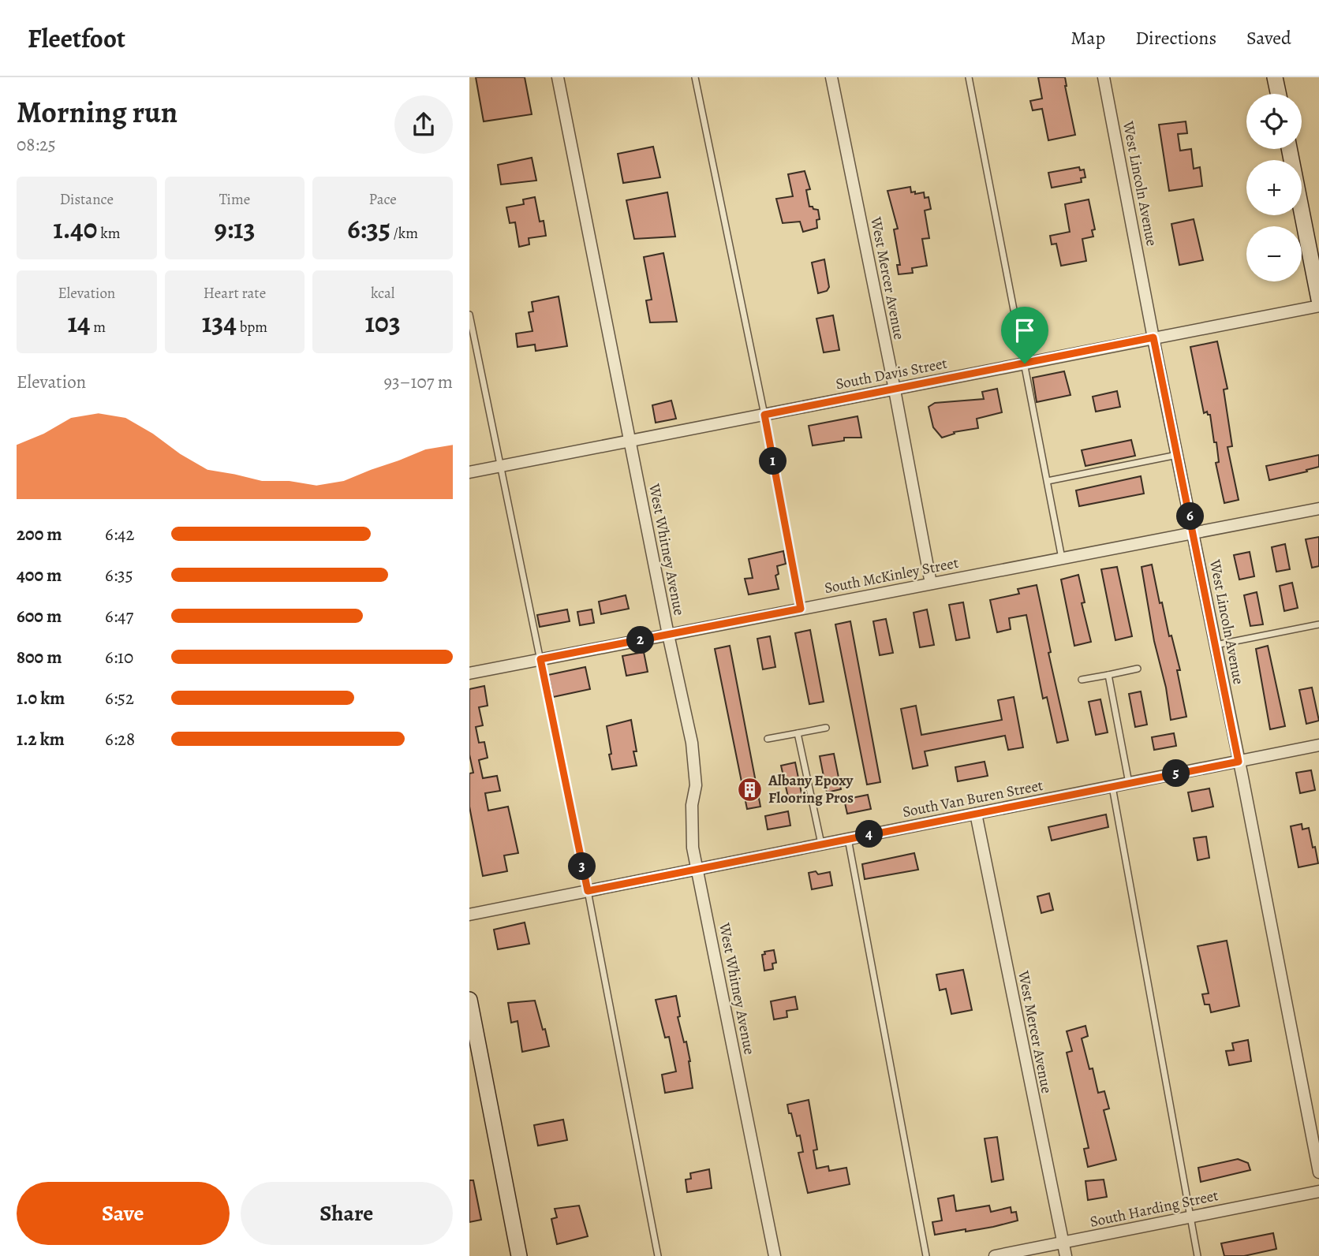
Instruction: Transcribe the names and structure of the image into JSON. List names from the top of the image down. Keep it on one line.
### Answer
{"streets":{"street":["West Lincoln Avenue","West Mercer Avenue","South Davis Street","West Whitney Avenue","South McKinley Street","South Van Buren Street","South Harding Street"]},"crossings":[["West Lincoln Avenue","South Davis Street"],["West Lincoln Avenue","South McKinley Street"],["West Lincoln Avenue","South Van Buren Street"],["West Mercer Avenue","South Davis Street"],["West Mercer Avenue","South McKinley Street"],["West Mercer Avenue","South Van Buren Street"],["West Mercer Avenue","South Harding Street"],["South Davis Street","West Whitney Avenue"],["West Whitney Avenue","South McKinley Street"],["West Whitney Avenue","South Van Buren Street"]],"places":{"building":["Albany Epoxy Flooring Pros"]},"page":{"header":"Fleetfoot","nav":["Map","Directions","Saved"],"heading":["Morning run","08:25"],"map_buttons":["+","−"],"stats":[["Distance","1.40 km"],["Time","9:13"],["Pace","6:35 /km"],["Elevation","14 m"],["Heart rate","134 bpm"],["kcal","103"]],"chart":["Elevation","93–107 m"],"pins":["1","6","2","5","4","3"],"list":[{"name":"200 m","note":"6:42"},{"name":"400 m","note":"6:35"},{"name":"600 m","note":"6:47"},{"name":"800 m","note":"6:10"},{"name":"1.0 km","note":"6:52"},{"name":"1.2 km","note":"6:28"}],"buttons":["Save","Share"]}}
